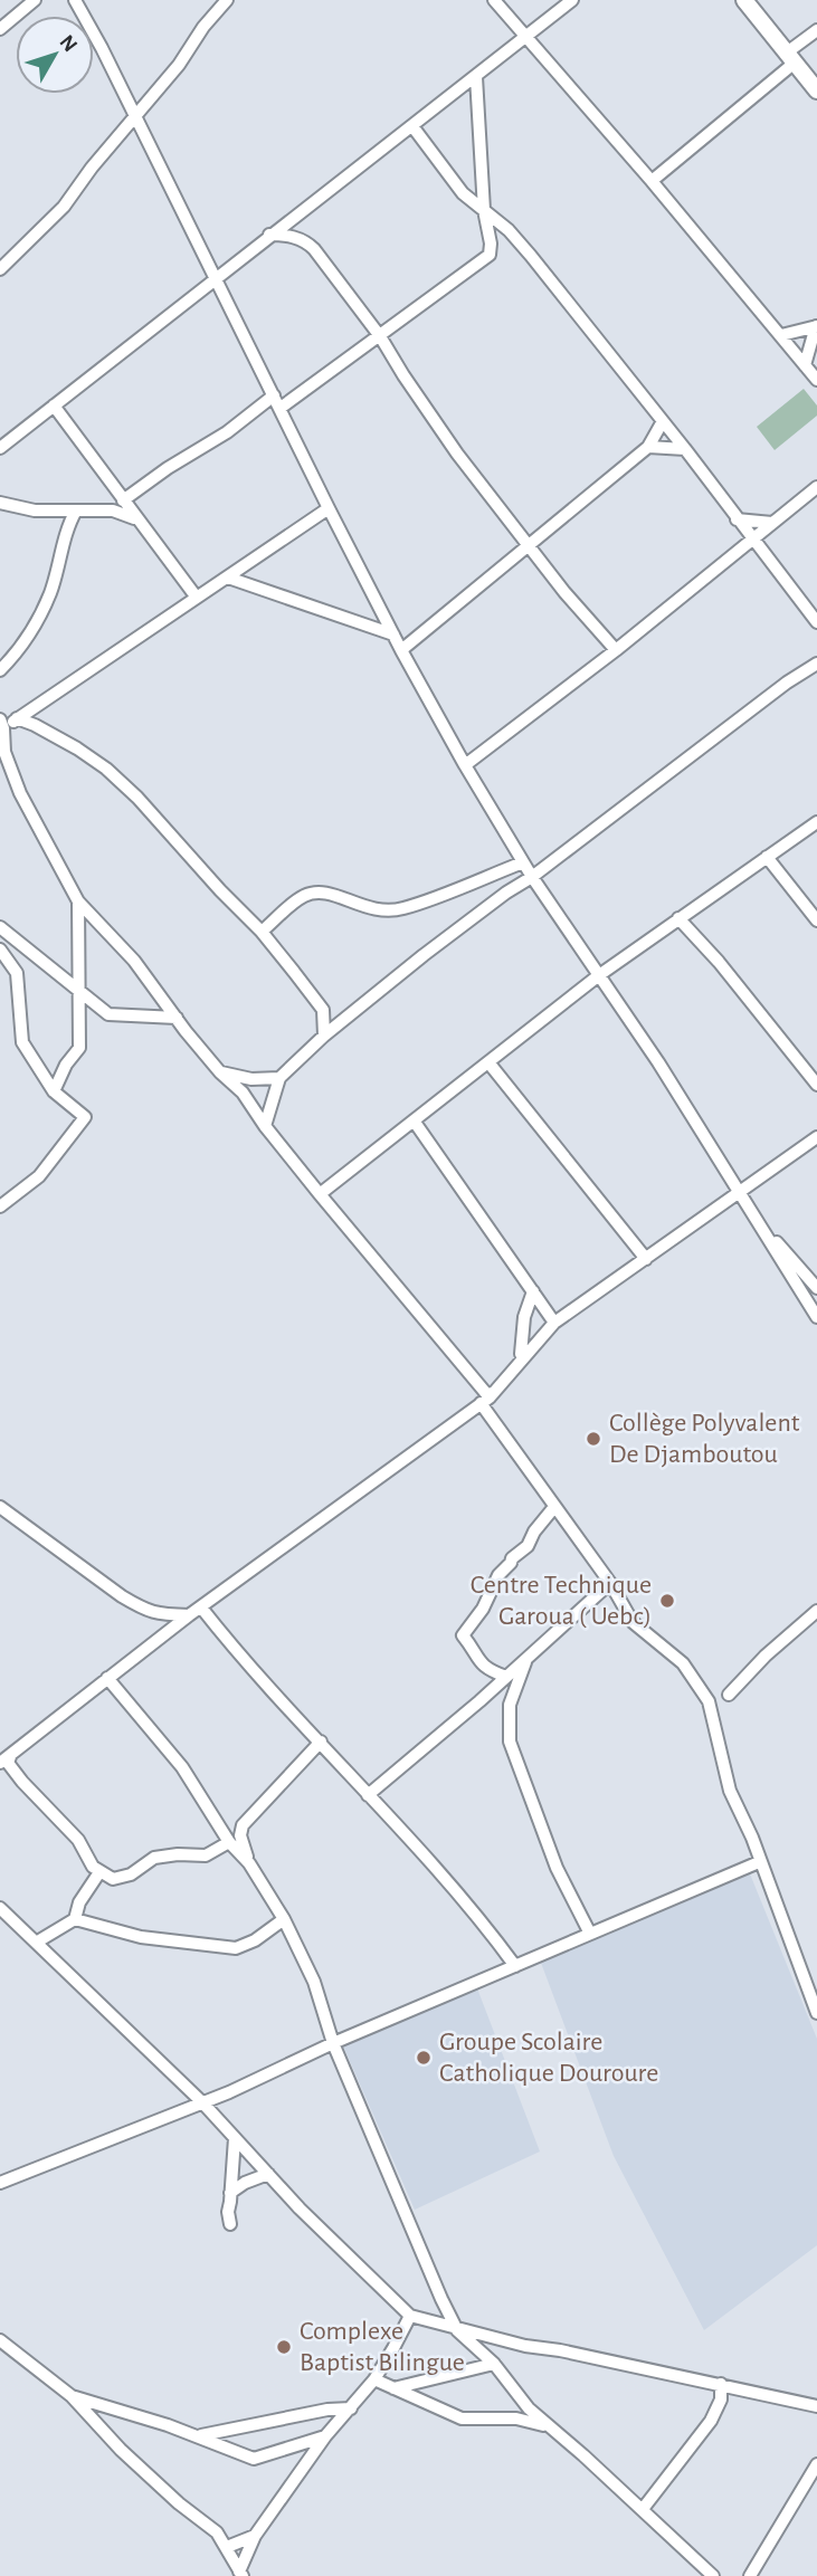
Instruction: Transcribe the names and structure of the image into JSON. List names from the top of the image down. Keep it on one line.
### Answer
{"places":["Collège Polyvalent De Djamboutou","Centre Technique Garoua ( Uebc)","Groupe Scolaire Catholique Douroure","Complexe Baptist Bilingue"],"north":"top right"}
